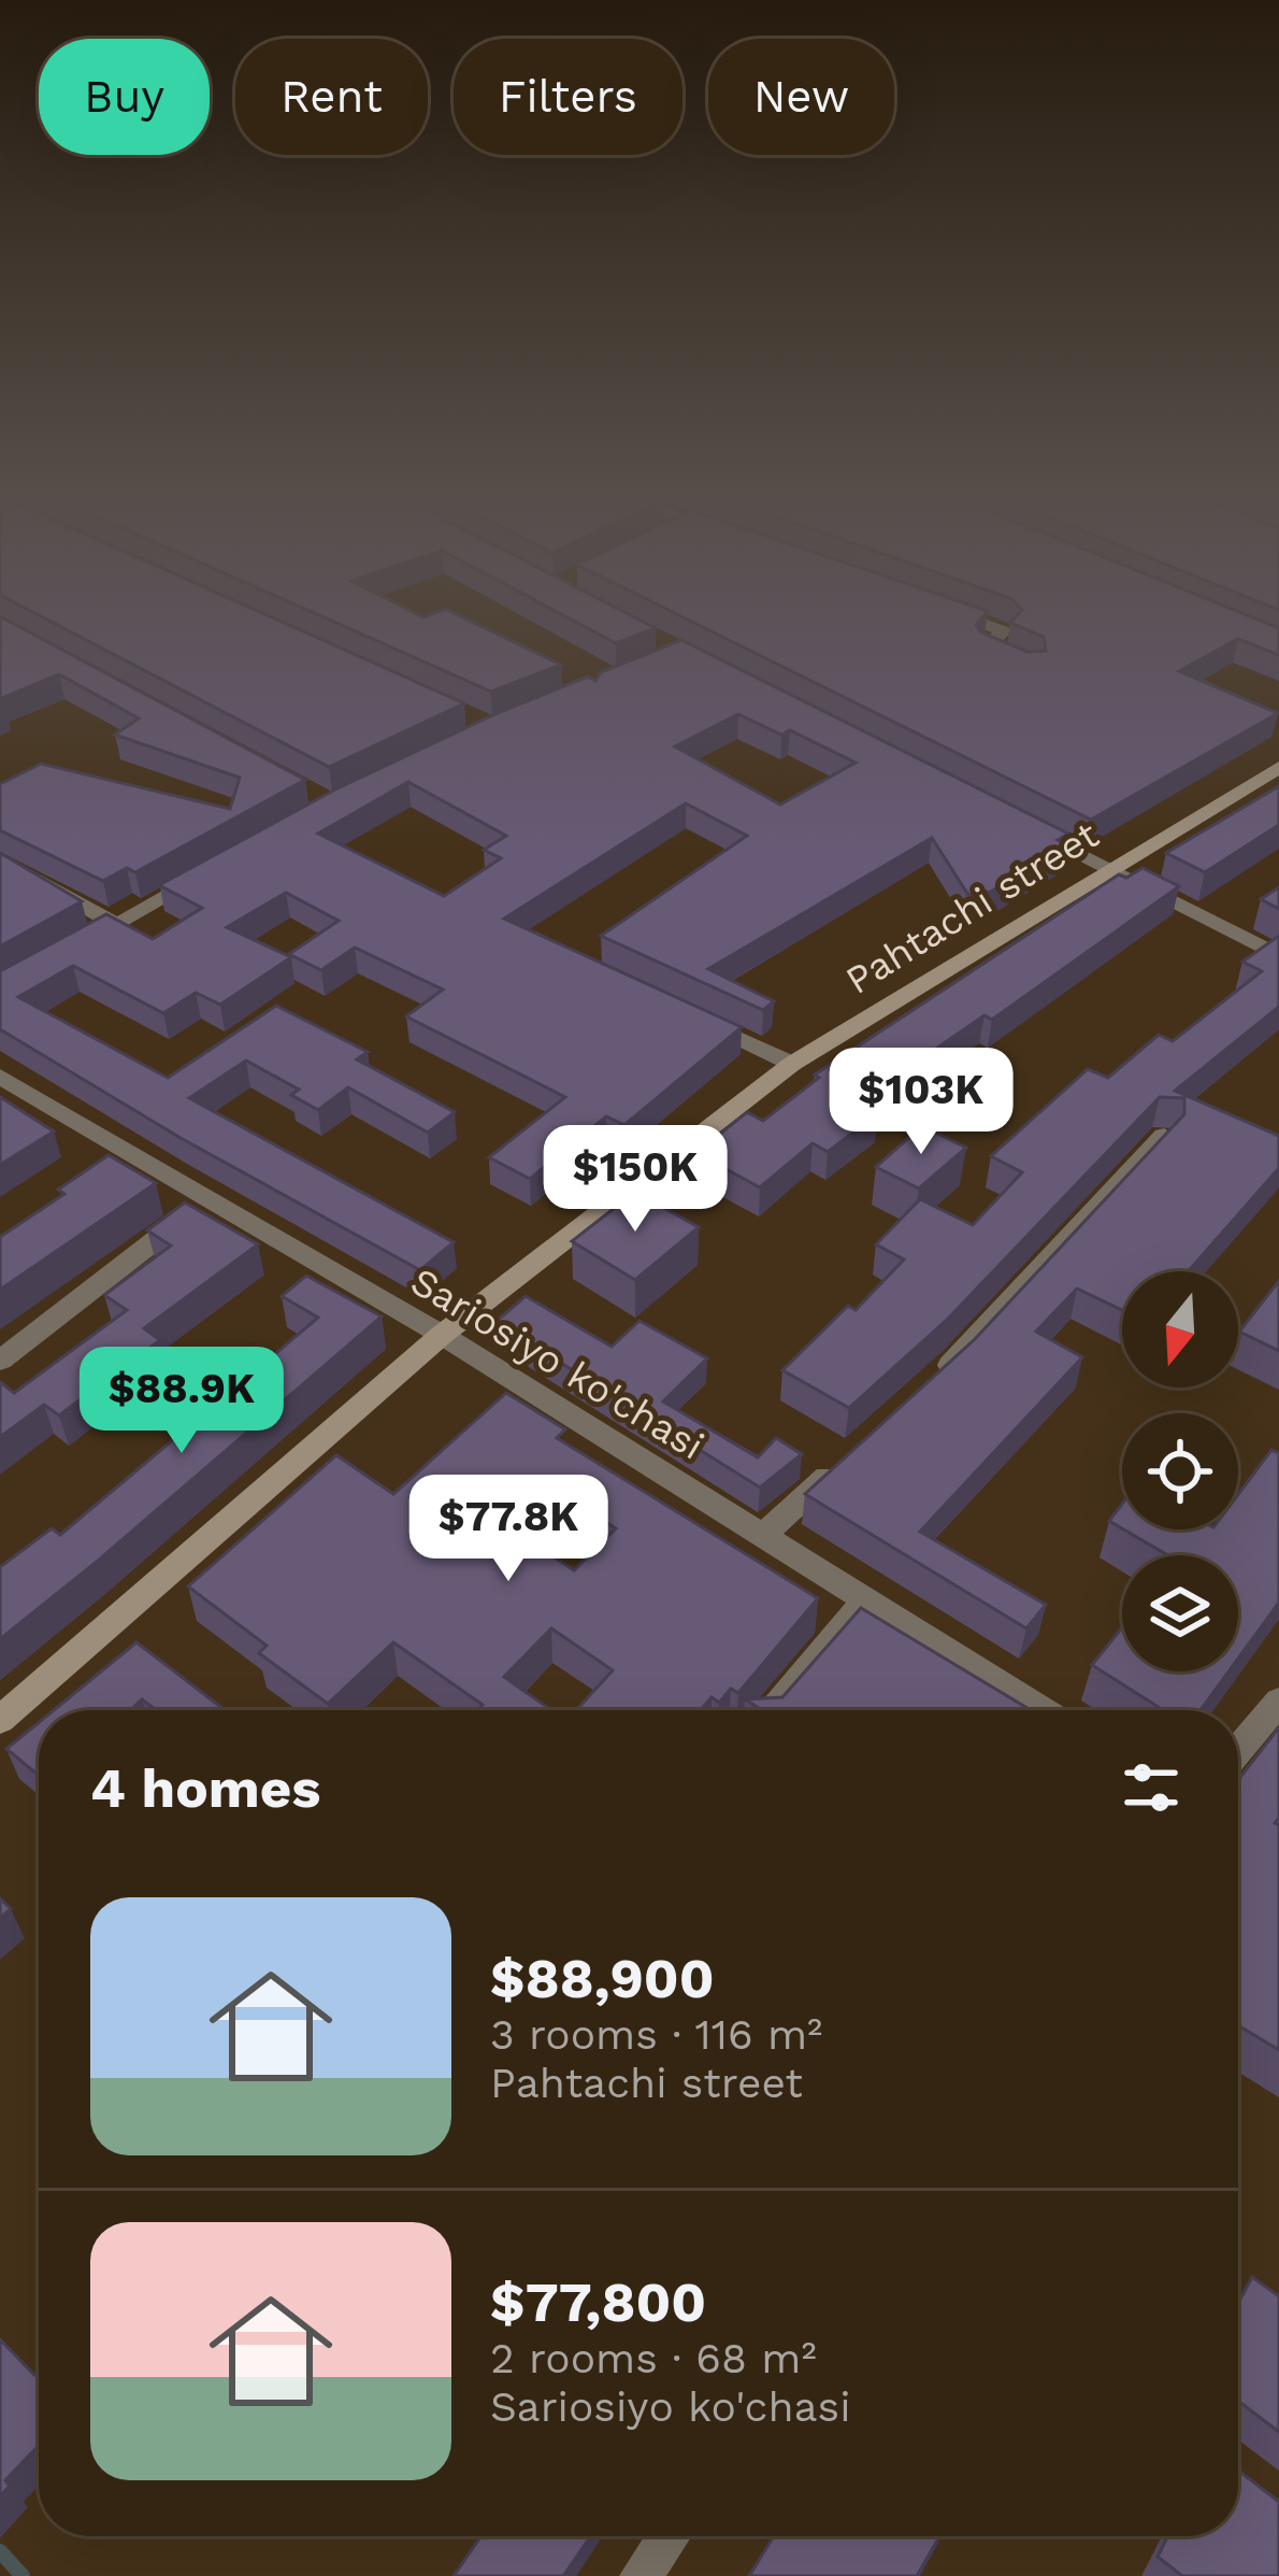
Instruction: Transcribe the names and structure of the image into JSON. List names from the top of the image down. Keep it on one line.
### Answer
{"streets":{"street":["Pahtachi street","Sariosiyo ko'chasi"]},"crossings":[["Pahtachi street","Sariosiyo ko'chasi"]],"north":"bottom","page":{"chip":["Buy","Rent","Filters","New"],"price":["$103K","$150K","$88.9K","$77.8K"],"heading":"4 homes","list":[{"name":"$88,900","note":"3 rooms · 116 m² · Pahtachi street"},{"name":"$77,800","note":"2 rooms · 68 m² · Sariosiyo ko'chasi"}]}}
